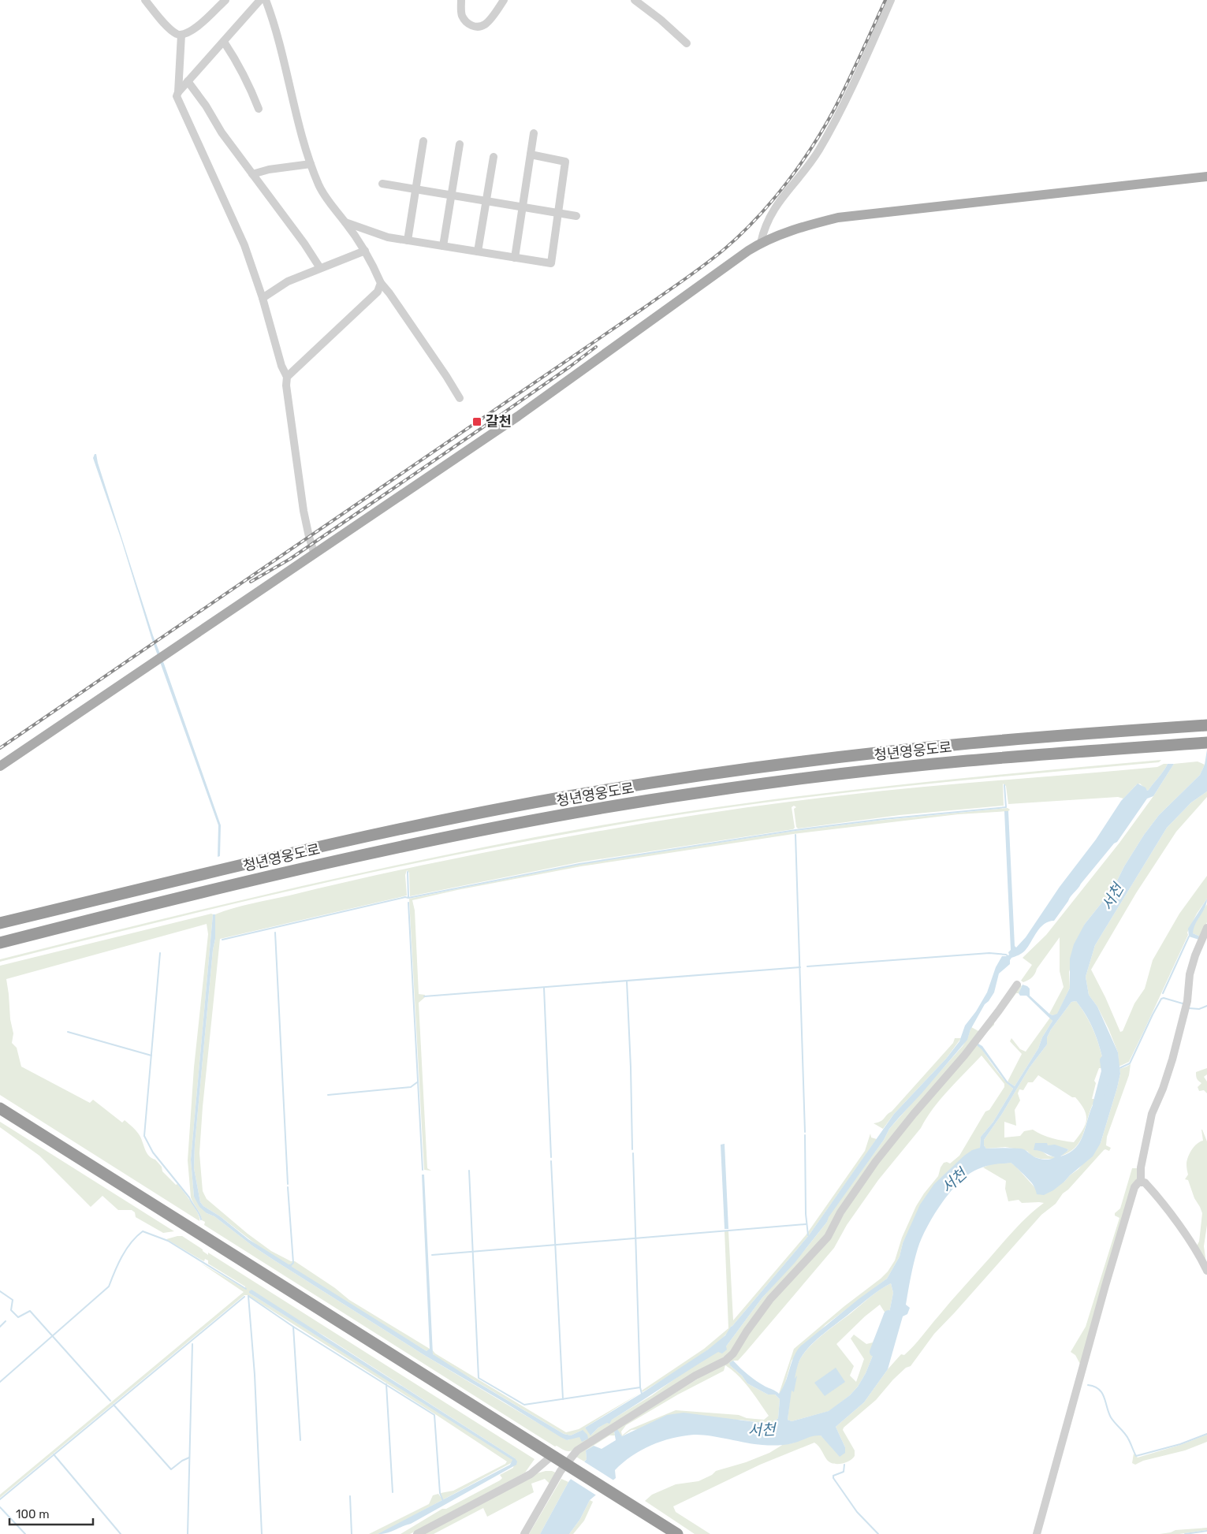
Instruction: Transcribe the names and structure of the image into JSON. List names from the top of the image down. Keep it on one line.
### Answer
{"streets":{"highway":["청년영웅도로"]},"water":["서천"],"places":{"transit":["갈천"]},"scale_bar":"100 m"}
